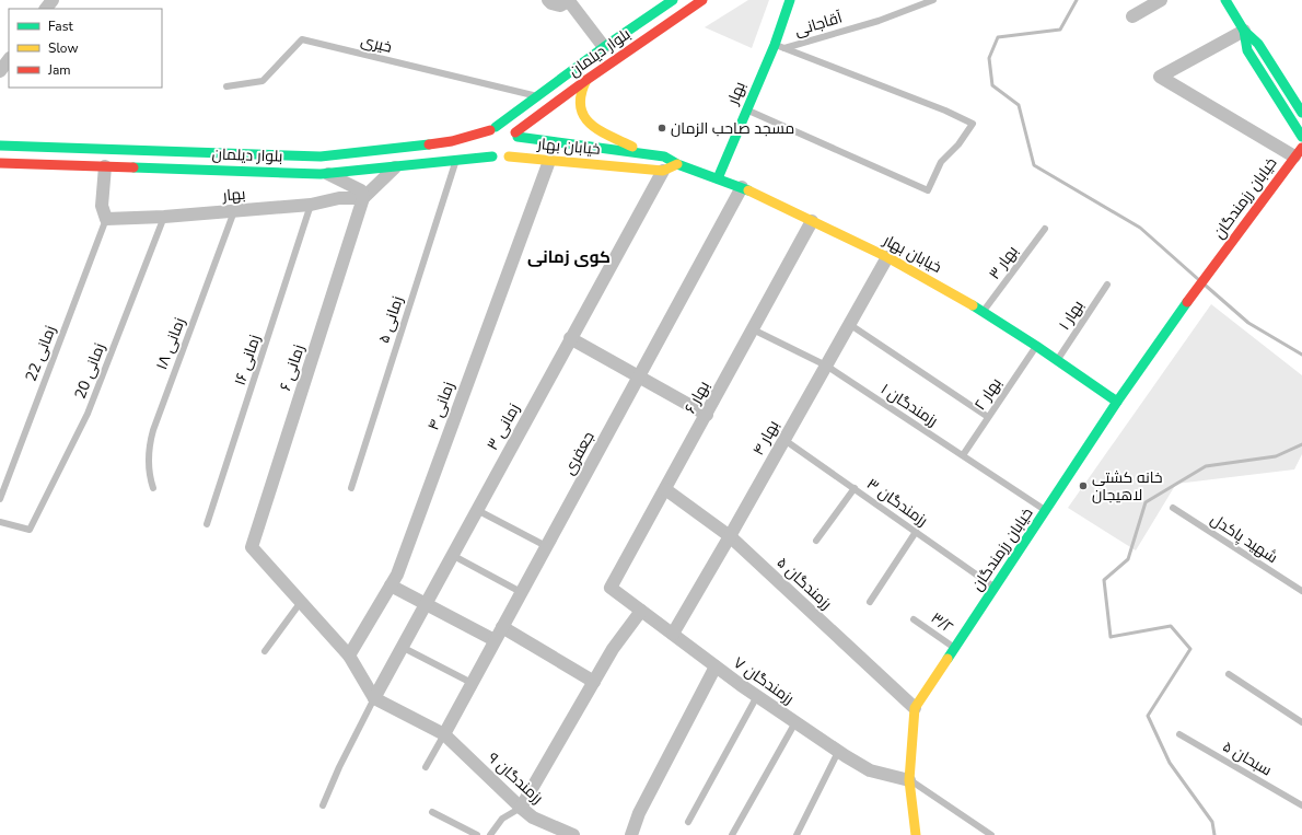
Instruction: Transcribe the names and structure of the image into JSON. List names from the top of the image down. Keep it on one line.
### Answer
{"streets":{"main road":["بلوار دیلمان","بهار","خیابان بهار","خیابان رزمندگان"],"street":["زمانی ۶","بهار ۶","زمانی ۴","زمانی ۳","بهار ۴","جعفری","رزمندگان ۵","رزمندگان ۷","رزمندگان ۹"],"lane":["آقاجانی","خیری","بهار ۳","بهار ۱","زمانی ۵","زمانی ۱۸","زمانی 22","زمانی ۱۶","زمانی 20","بهار ۲","رزمندگان ۱","رزمندگان ۳","شهید پاکدل","۳/۲","سبحان ۵"]},"crossings":[["خیری","بلوار دیلمان"],["بلوار دیلمان","خیابان بهار"],["بلوار دیلمان","زمانی ۵"],["بهار","خیابان بهار"],["بهار","زمانی ۱۸"],["بهار","زمانی 22"],["بهار","زمانی ۱۶"],["بهار","زمانی ۶"],["بهار","زمانی 20"],["خیابان بهار","خیابان رزمندگان"],["خیابان بهار","بهار ۳"],["خیابان بهار","بهار ۱"],["خیابان بهار","بهار ۲"],["خیابان بهار","بهار ۶"],["خیابان بهار","زمانی ۴"],["خیابان بهار","زمانی ۳"],["خیابان بهار","بهار ۴"],["خیابان بهار","جعفری"],["خیابان رزمندگان","رزمندگان ۱"],["خیابان رزمندگان","رزمندگان ۳"],["خیابان رزمندگان","رزمندگان ۵"],["خیابان رزمندگان","۳/۲"],["خیابان رزمندگان","رزمندگان ۷"],["بهار ۲","رزمندگان ۱"],["بهار ۶","رزمندگان ۱"],["بهار ۶","رزمندگان ۵"],["بهار ۶","رزمندگان ۷"],["رزمندگان ۱","بهار ۴"],["زمانی ۳","رزمندگان ۹"],["بهار ۴","رزمندگان ۳"],["بهار ۴","رزمندگان ۵"],["بهار ۴","رزمندگان ۷"],["جعفری","رزمندگان ۹"]],"districts":["کوی زمانی"],"places":["مسجد صاحب الزمان","خانه کشتی لاهیجان"],"legend":["Fast","Slow","Jam"]}
